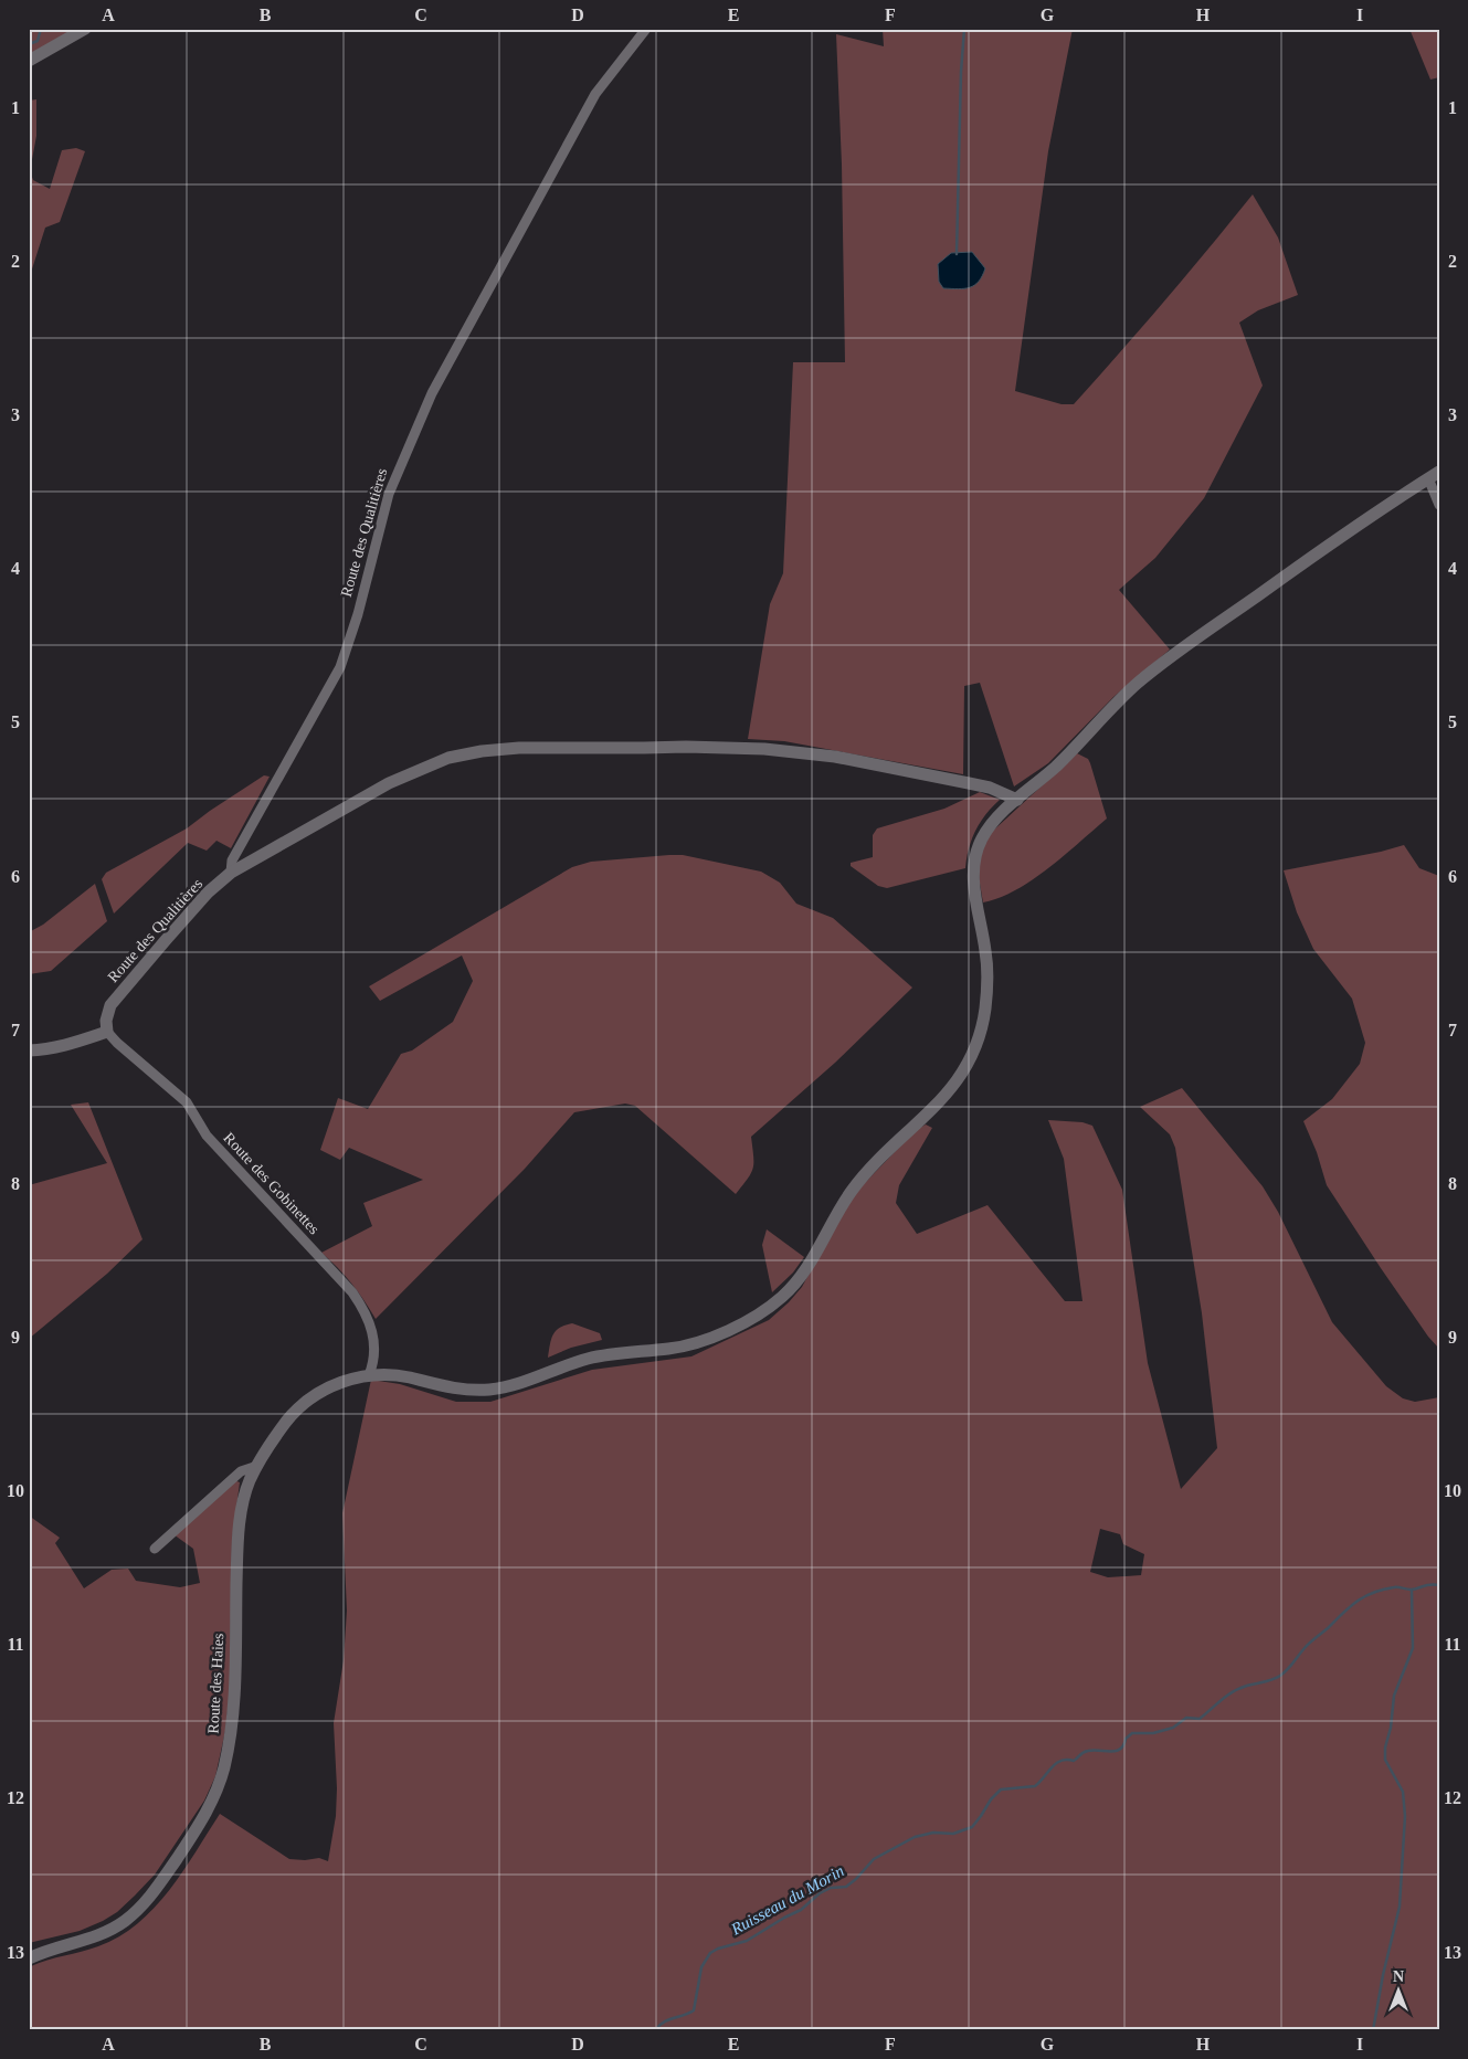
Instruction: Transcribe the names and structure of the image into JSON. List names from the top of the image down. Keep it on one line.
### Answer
{"streets":{"street":["Route des Qualitières","Route des Gobinettes","Route des Haies"]},"crossings":[["Route des Qualitières","Route des Gobinettes"],["Route des Gobinettes","Route des Haies"]],"water":["Ruisseau du Morin"],"north":"top","grid":{"columns":["A","B","C","D","E","F","G","H","I"],"rows":["1","2","3","4","5","6","7","8","9","10","11","12","13"]}}
